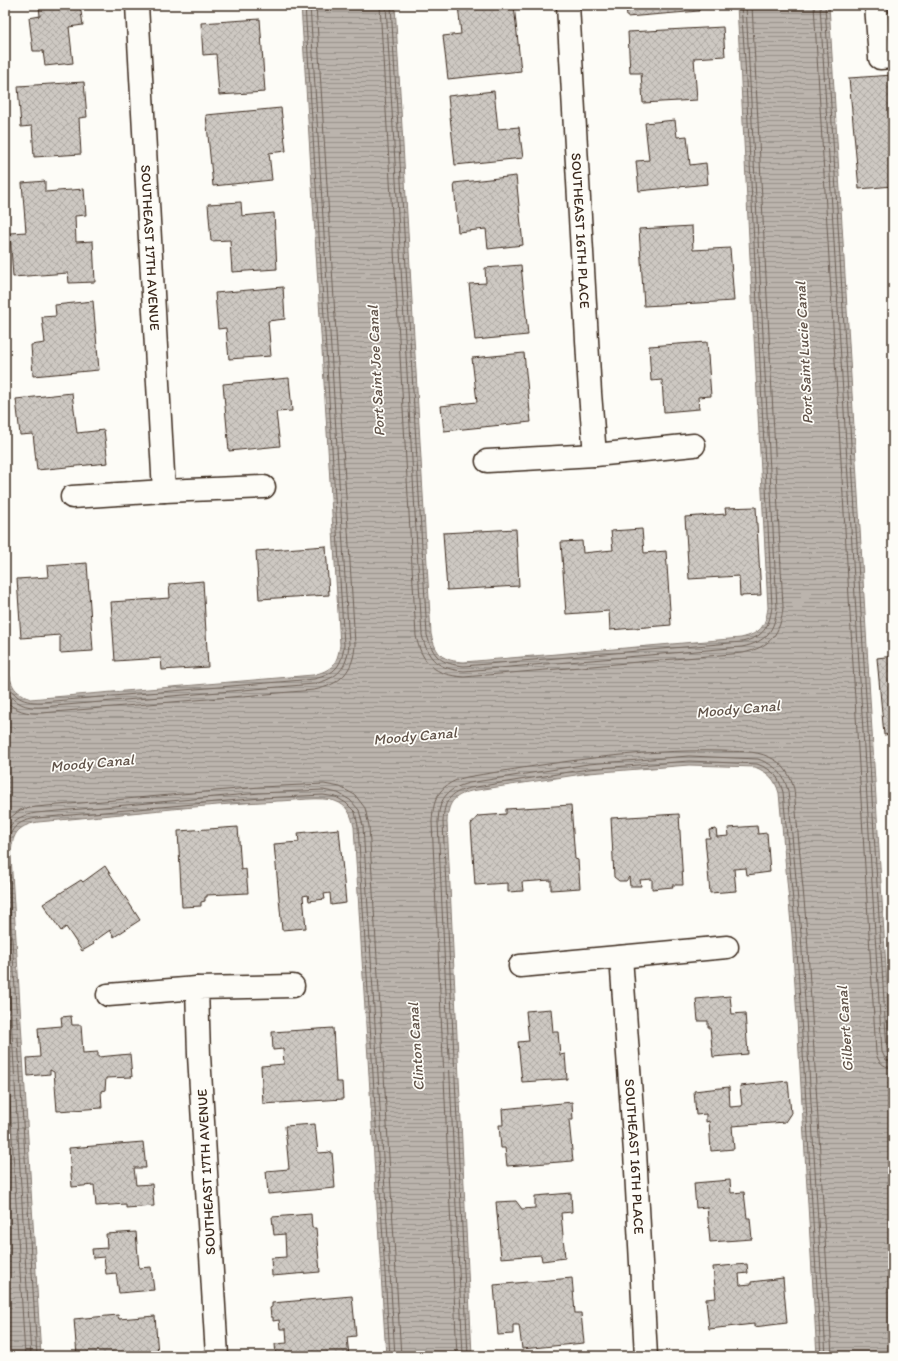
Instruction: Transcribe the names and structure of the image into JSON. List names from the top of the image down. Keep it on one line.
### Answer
{"streets":{"street":["SOUTHEAST 16TH PLACE","SOUTHEAST 17TH AVENUE"]},"water":["Port Saint Lucie Canal","Port Saint Joe Canal","Moody Canal","Gilbert Canal","Clinton Canal"]}
